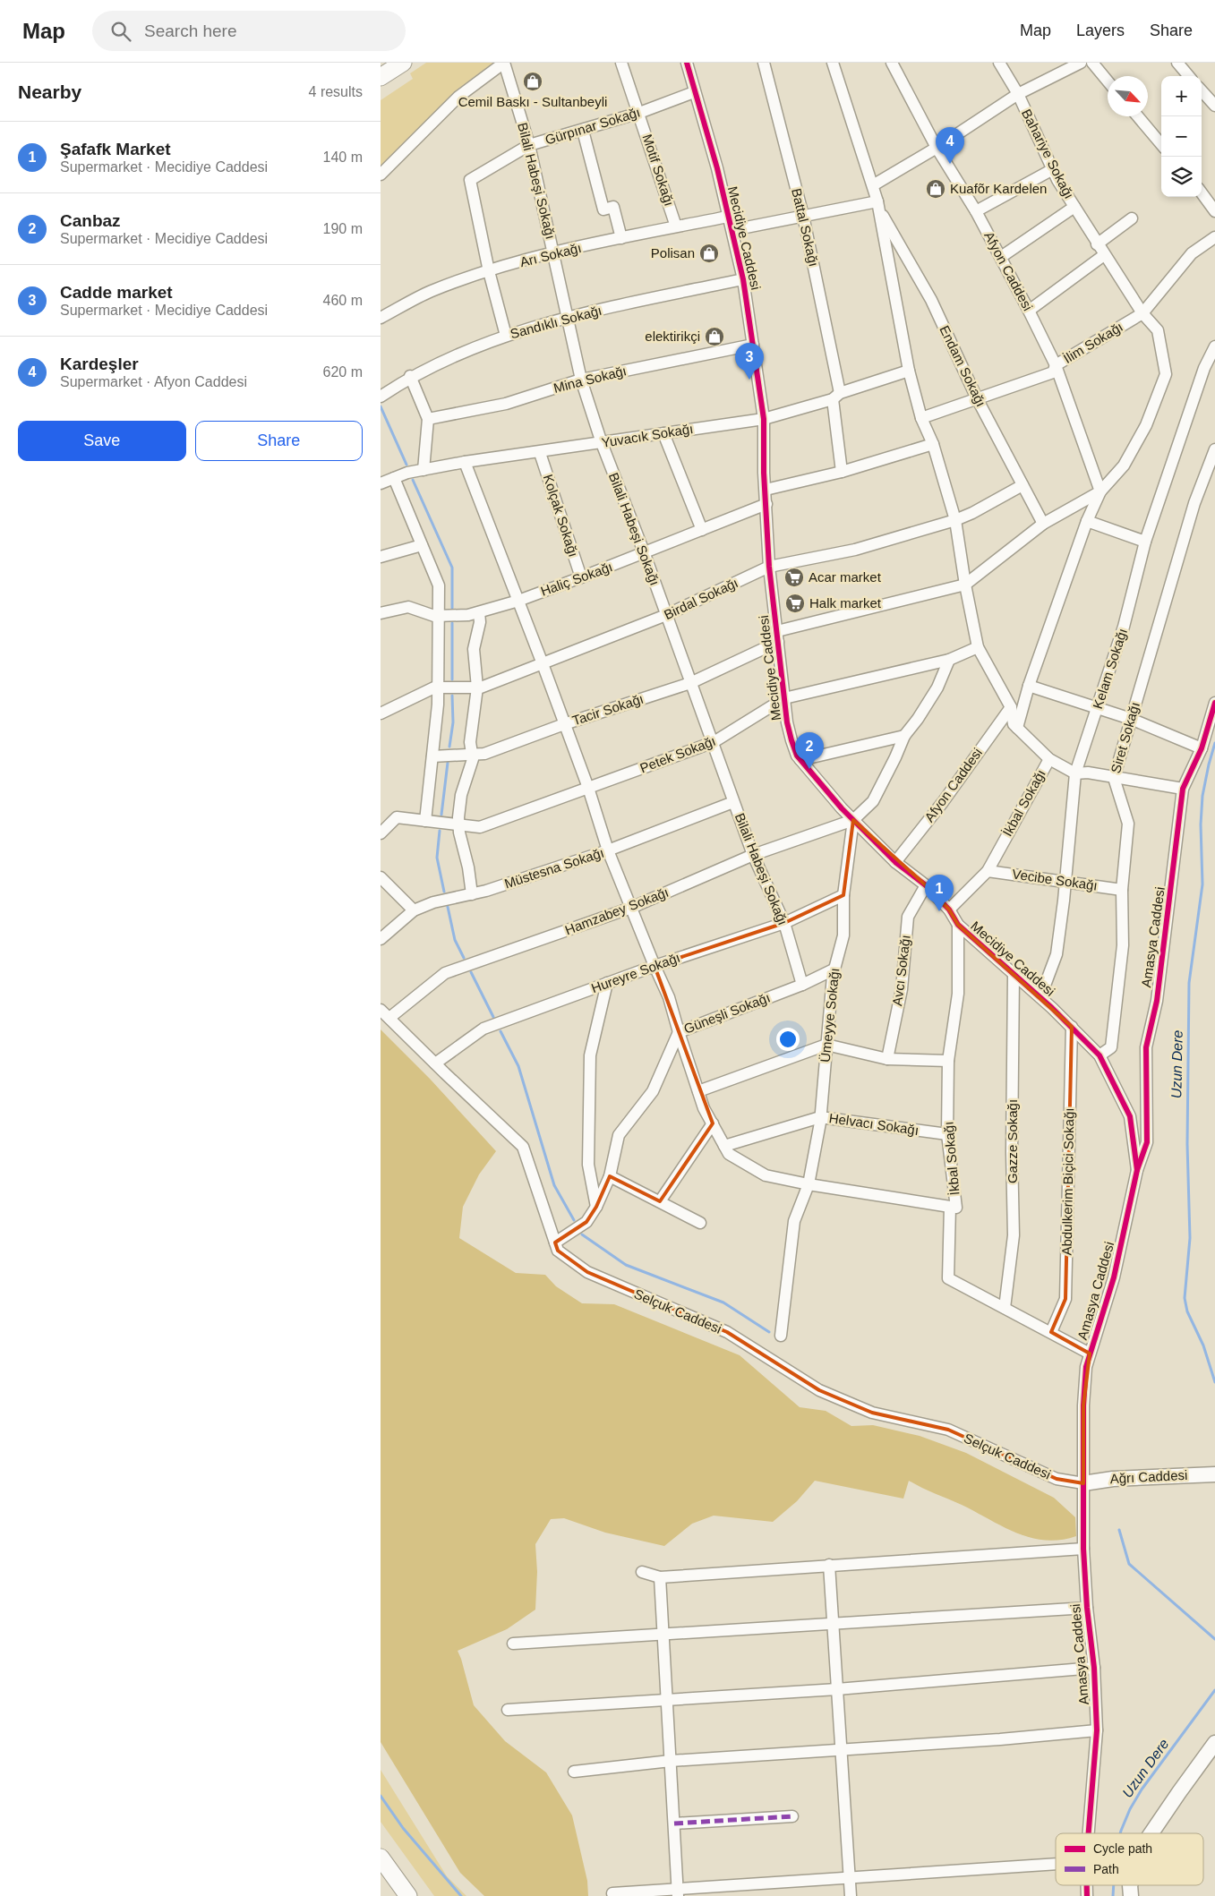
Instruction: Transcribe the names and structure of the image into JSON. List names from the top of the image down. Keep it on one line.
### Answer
{"streets":{"main road":["Ağrı Caddesi"],"street":["Gürpınar Sokağı","Bahariye Sokağı","Motif Sokağı","Bilali Habeşi Sokağı","Battal Sokağı","Mecidiye Caddesi","Arı Sokağı","Afyon Caddesi","Sandıklı Sokağı","İlim Sokağı","Endam Sokağı","Mina Sokağı","Yuvacık Sokağı","Kolçak Sokağı","Haliç Sokağı","Birdal Sokağı","Kelam Sokağı","Tacir Sokağı","Siret Sokağı","Petek Sokağı","İkbal Sokağı","Müstesna Sokağı","Vecibe Sokağı","Hamzabey Sokağı","Amasya Caddesi","Avcı Sokağı","Hureyre Sokağı","Güneşli Sokağı","Ümeyye Sokağı","Helvacı Sokağı","Gazze Sokağı","Abdulkerim Biçici Sokağı","Selçuk Caddesi"]},"crossings":[["Gürpınar Sokağı","Motif Sokağı"],["Gürpınar Sokağı","Bilali Habeşi Sokağı"],["Gürpınar Sokağı","Mecidiye Caddesi"],["Gürpınar Sokağı","Arı Sokağı"],["Gürpınar Sokağı","Sandıklı Sokağı"],["Bahariye Sokağı","Afyon Caddesi"],["Bahariye Sokağı","İlim Sokağı"],["Motif Sokağı","Arı Sokağı"],["Bilali Habeşi Sokağı","Arı Sokağı"],["Bilali Habeşi Sokağı","Sandıklı Sokağı"],["Bilali Habeşi Sokağı","Mina Sokağı"],["Bilali Habeşi Sokağı","Yuvacık Sokağı"],["Bilali Habeşi Sokağı","Haliç Sokağı"],["Bilali Habeşi Sokağı","Birdal Sokağı"],["Bilali Habeşi Sokağı","Tacir Sokağı"],["Bilali Habeşi Sokağı","Petek Sokağı"],["Bilali Habeşi Sokağı","Müstesna Sokağı"],["Bilali Habeşi Sokağı","Hamzabey Sokağı"],["Bilali Habeşi Sokağı","Hureyre Sokağı"],["Bilali Habeşi Sokağı","Güneşli Sokağı"],["Battal Sokağı","Yuvacık Sokağı"],["Mecidiye Caddesi","Arı Sokağı"],["Mecidiye Caddesi","Afyon Caddesi"],["Mecidiye Caddesi","Sandıklı Sokağı"],["Mecidiye Caddesi","Mina Sokağı"],["Mecidiye Caddesi","Yuvacık Sokağı"],["Mecidiye Caddesi","Haliç Sokağı"],["Mecidiye Caddesi","Birdal Sokağı"],["Mecidiye Caddesi","Kelam Sokağı"],["Mecidiye Caddesi","Tacir Sokağı"],["Mecidiye Caddesi","Siret Sokağı"],["Mecidiye Caddesi","Petek Sokağı"],["Mecidiye Caddesi","İkbal Sokağı"],["Mecidiye Caddesi","Hamzabey Sokağı"],["Mecidiye Caddesi","Amasya Caddesi"],["Mecidiye Caddesi","Avcı Sokağı"],["Mecidiye Caddesi","Ümeyye Sokağı"],["Mecidiye Caddesi","Gazze Sokağı"],["Mecidiye Caddesi","Abdulkerim Biçici Sokağı"],["Afyon Caddesi","İlim Sokağı"],["İlim Sokağı","Endam Sokağı"],["Endam Sokağı","Birdal Sokağı"],["Yuvacık Sokağı","Kolçak Sokağı"],["Kolçak Sokağı","Haliç Sokağı"],["Kelam Sokağı","Vecibe Sokağı"],["Siret Sokağı","Vecibe Sokağı"],["İkbal Sokağı","Vecibe Sokağı"],["İkbal Sokağı","Amasya Caddesi"],["İkbal Sokağı","Helvacı Sokağı"],["İkbal Sokağı","Gazze Sokağı"],["İkbal Sokağı","Abdulkerim Biçici Sokağı"],["Hamzabey Sokağı","Ümeyye Sokağı"],["Hamzabey Sokağı","Selçuk Caddesi"],["Amasya Caddesi","Selçuk Caddesi"],["Amasya Caddesi","Ağrı Caddesi"],["Hureyre Sokağı","Ümeyye Sokağı"],["Hureyre Sokağı","Selçuk Caddesi"],["Güneşli Sokağı","Ümeyye Sokağı"],["Güneşli Sokağı","Selçuk Caddesi"],["Ümeyye Sokağı","Helvacı Sokağı"],["Selçuk Caddesi","Ağrı Caddesi"]],"water":["Uzun Dere"],"places":{"shop":["Cemil Baskı - Sultanbeyli","Kuafõr Kardelen","Polisan","elektirikçi"],"supermarket":["Acar market","Halk market"]},"legend":["Cycle path","Path"],"north":"bottom right","page":{"header":"Map","search":"Search here","nav":["Map","Layers","Share"],"heading":["Nearby","4 results"],"map_buttons":["+","−"],"list":[{"mark":"1","name":"Şafafk Market","note":"Supermarket · Mecidiye Caddesi","value":"140 m"},{"mark":"2","name":"Canbaz","note":"Supermarket · Mecidiye Caddesi","value":"190 m"},{"mark":"3","name":"Cadde market","note":"Supermarket · Mecidiye Caddesi","value":"460 m"},{"mark":"4","name":"Kardeşler","note":"Supermarket · Afyon Caddesi","value":"620 m"}],"pins":["4","3","2","1"],"buttons":["Save","Share"]}}
